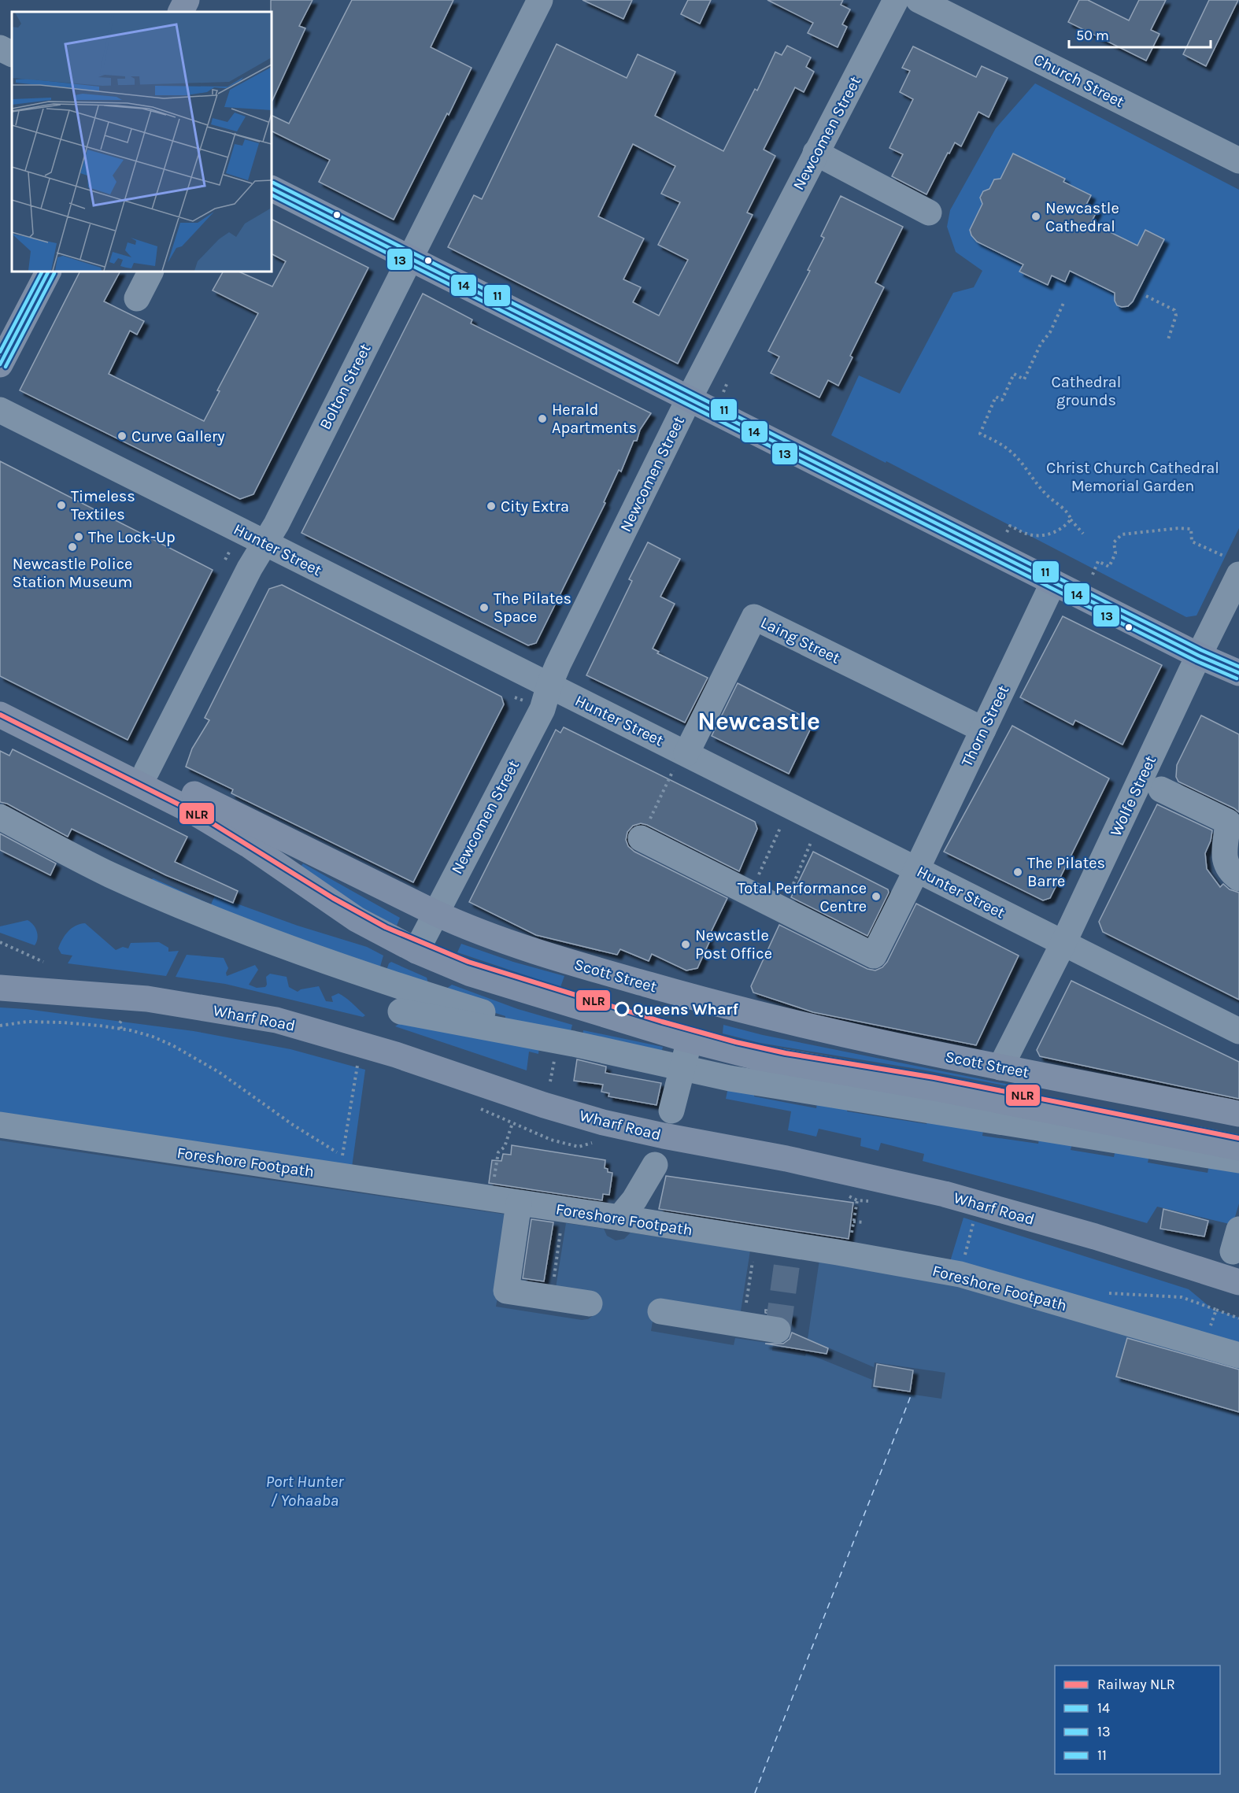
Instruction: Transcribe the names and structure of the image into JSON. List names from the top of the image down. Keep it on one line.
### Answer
{"streets":{"main road":["Scott Street","Wharf Road"],"street":["Church Street","Newcomen Street","Bolton Street","Hunter Street","Laing Street","Thorn Street","Wolfe Street","Foreshore Footpath"]},"crossings":[["Newcomen Street","Hunter Street"],["Newcomen Street","Scott Street"],["Bolton Street","Hunter Street"],["Bolton Street","Scott Street"],["Hunter Street","Laing Street"],["Hunter Street","Thorn Street"],["Hunter Street","Wolfe Street"],["Laing Street","Thorn Street"],["Wolfe Street","Scott Street"]],"districts":["Newcastle"],"water":["Port Hunter / Yohaaba"],"parks":["Cathedral grounds","Christ Church Cathedral Memorial Garden"],"places":["Newcastle Cathedral","Herald Apartments","Curve Gallery","Timeless Textiles","City Extra","The Lock-Up","Newcastle Police Station Museum","The Pilates Space","The Pilates Barre","Total Performance Centre","Newcastle Post Office","Queens Wharf"],"lines":["transit line 11","transit line 14","transit line 13","rail line NLR"],"legend":["Railway NLR","14","13","11"],"scale_bar":"50 m"}
